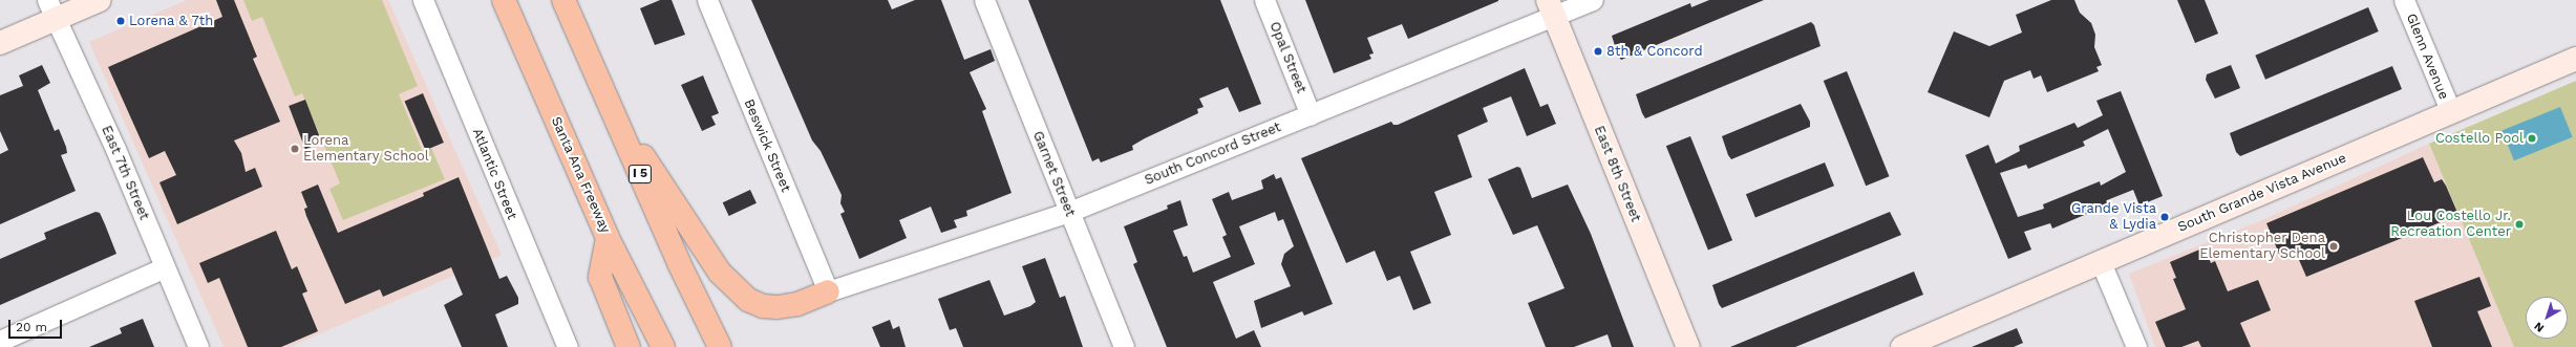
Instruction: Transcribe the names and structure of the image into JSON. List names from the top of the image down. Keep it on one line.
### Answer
{"streets":{"highway":["I 5","Santa Ana Freeway"],"street":["Glenn Avenue","Opal Street","Beswick Street","South Concord Street","East 7th Street","Atlantic Street","Garnet Street","East 8th Street","South Grande Vista Avenue"]},"crossings":[["Glenn Avenue","South Grande Vista Avenue"],["Opal Street","South Concord Street"],["Beswick Street","South Concord Street"],["South Concord Street","Garnet Street"],["South Concord Street","East 8th Street"]],"places":["Lorena & 7th","8th & Concord","Costello Pool","Lorena Elementary School","Grande Vista & Lydia","Lou Costello Jr. Recreation Center","Christopher Dena Elementary School"],"scale_bar":"20 m","north":"bottom left"}
